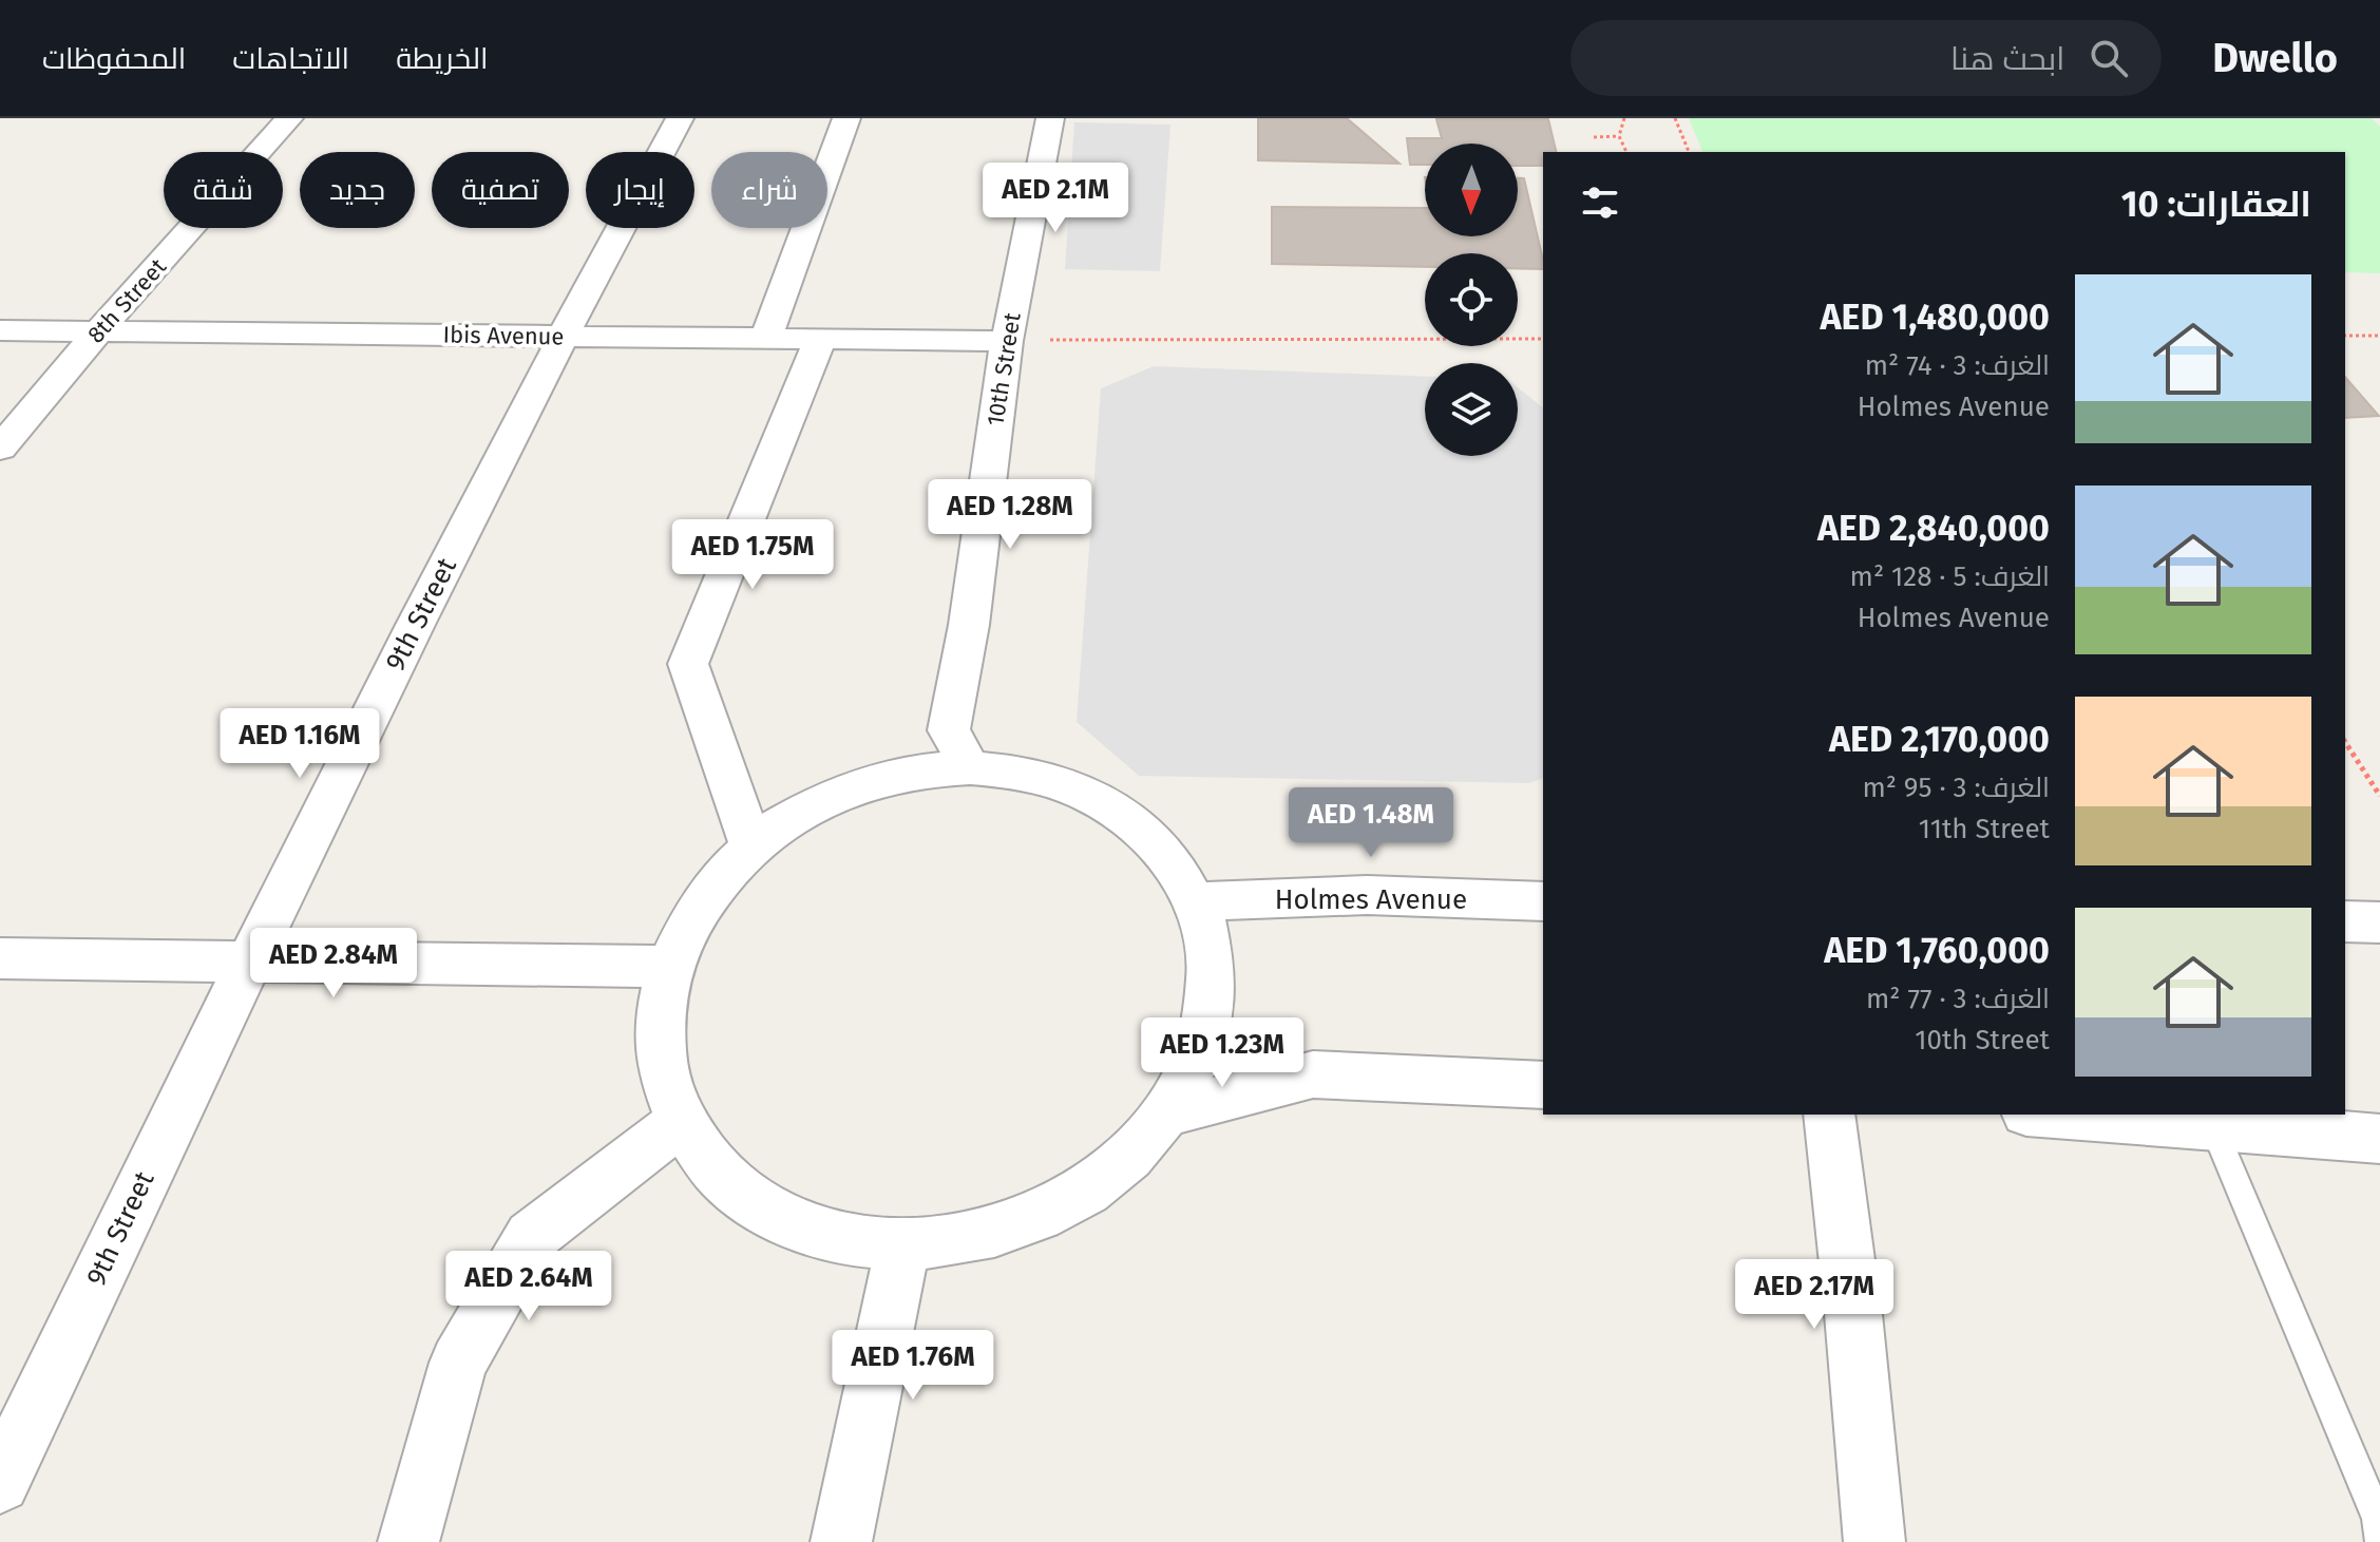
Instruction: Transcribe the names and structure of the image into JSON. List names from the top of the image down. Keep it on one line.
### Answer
{"streets":{"street":["8th Street","Ibis Avenue","10th Street","9th Street","Holmes Avenue"]},"crossings":[["8th Street","Ibis Avenue"],["Ibis Avenue","10th Street"],["Ibis Avenue","9th Street"]],"north":"bottom","page":{"header":"Dwello","search":"ابحث هنا","nav":["الخريطة","الاتجاهات","المحفوظات"],"chip":["شراء","إيجار","تصفية","جديد","شقة"],"heading":"العقارات: 10","price":["AED 2.1M","AED 1.28M","AED 1.75M","AED 1.16M","AED 1.48M","AED 2.84M","AED 1.23M","AED 2.64M","AED 2.17M","AED 1.76M"],"list":[{"name":"AED 1,480,000","note":"الغرف: 3 · 74 m² · Holmes Avenue"},{"name":"AED 2,840,000","note":"الغرف: 5 · 128 m² · Holmes Avenue"},{"name":"AED 2,170,000","note":"الغرف: 3 · 95 m² · 11th Street"},{"name":"AED 1,760,000","note":"الغرف: 3 · 77 m² · 10th Street"}]}}
